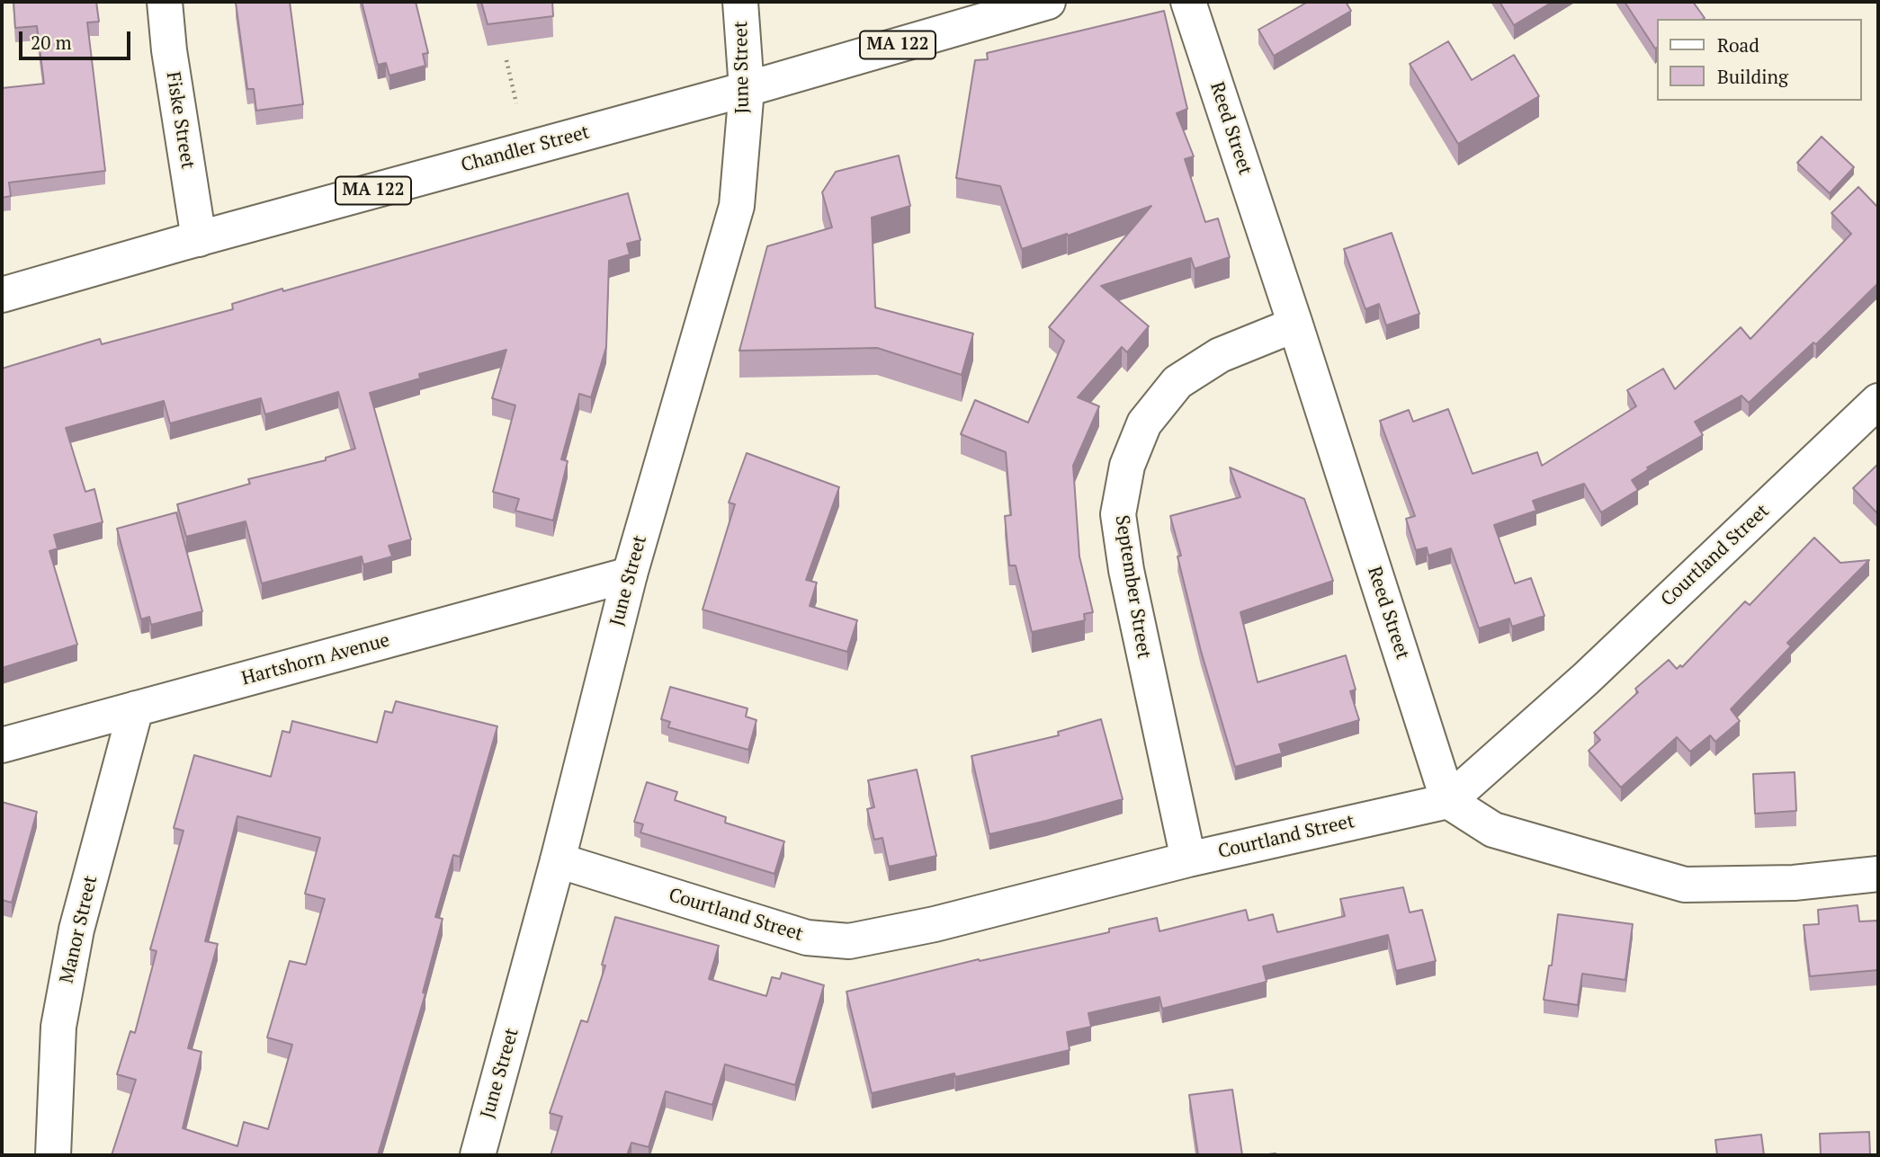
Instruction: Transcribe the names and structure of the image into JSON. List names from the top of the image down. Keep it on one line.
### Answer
{"streets":{"street":["MA 122","June Street","Fiske Street","Reed Street","Chandler Street","Courtland Street","September Street","Hartshorn Avenue","Manor Street"]},"crossings":[["June Street","Chandler Street"],["June Street","Courtland Street"],["June Street","Hartshorn Avenue"],["Fiske Street","Chandler Street"],["Reed Street","Courtland Street"],["Reed Street","September Street"],["Courtland Street","September Street"],["Hartshorn Avenue","Manor Street"]],"legend":["Road","Building"],"scale_bar":"20 m"}
